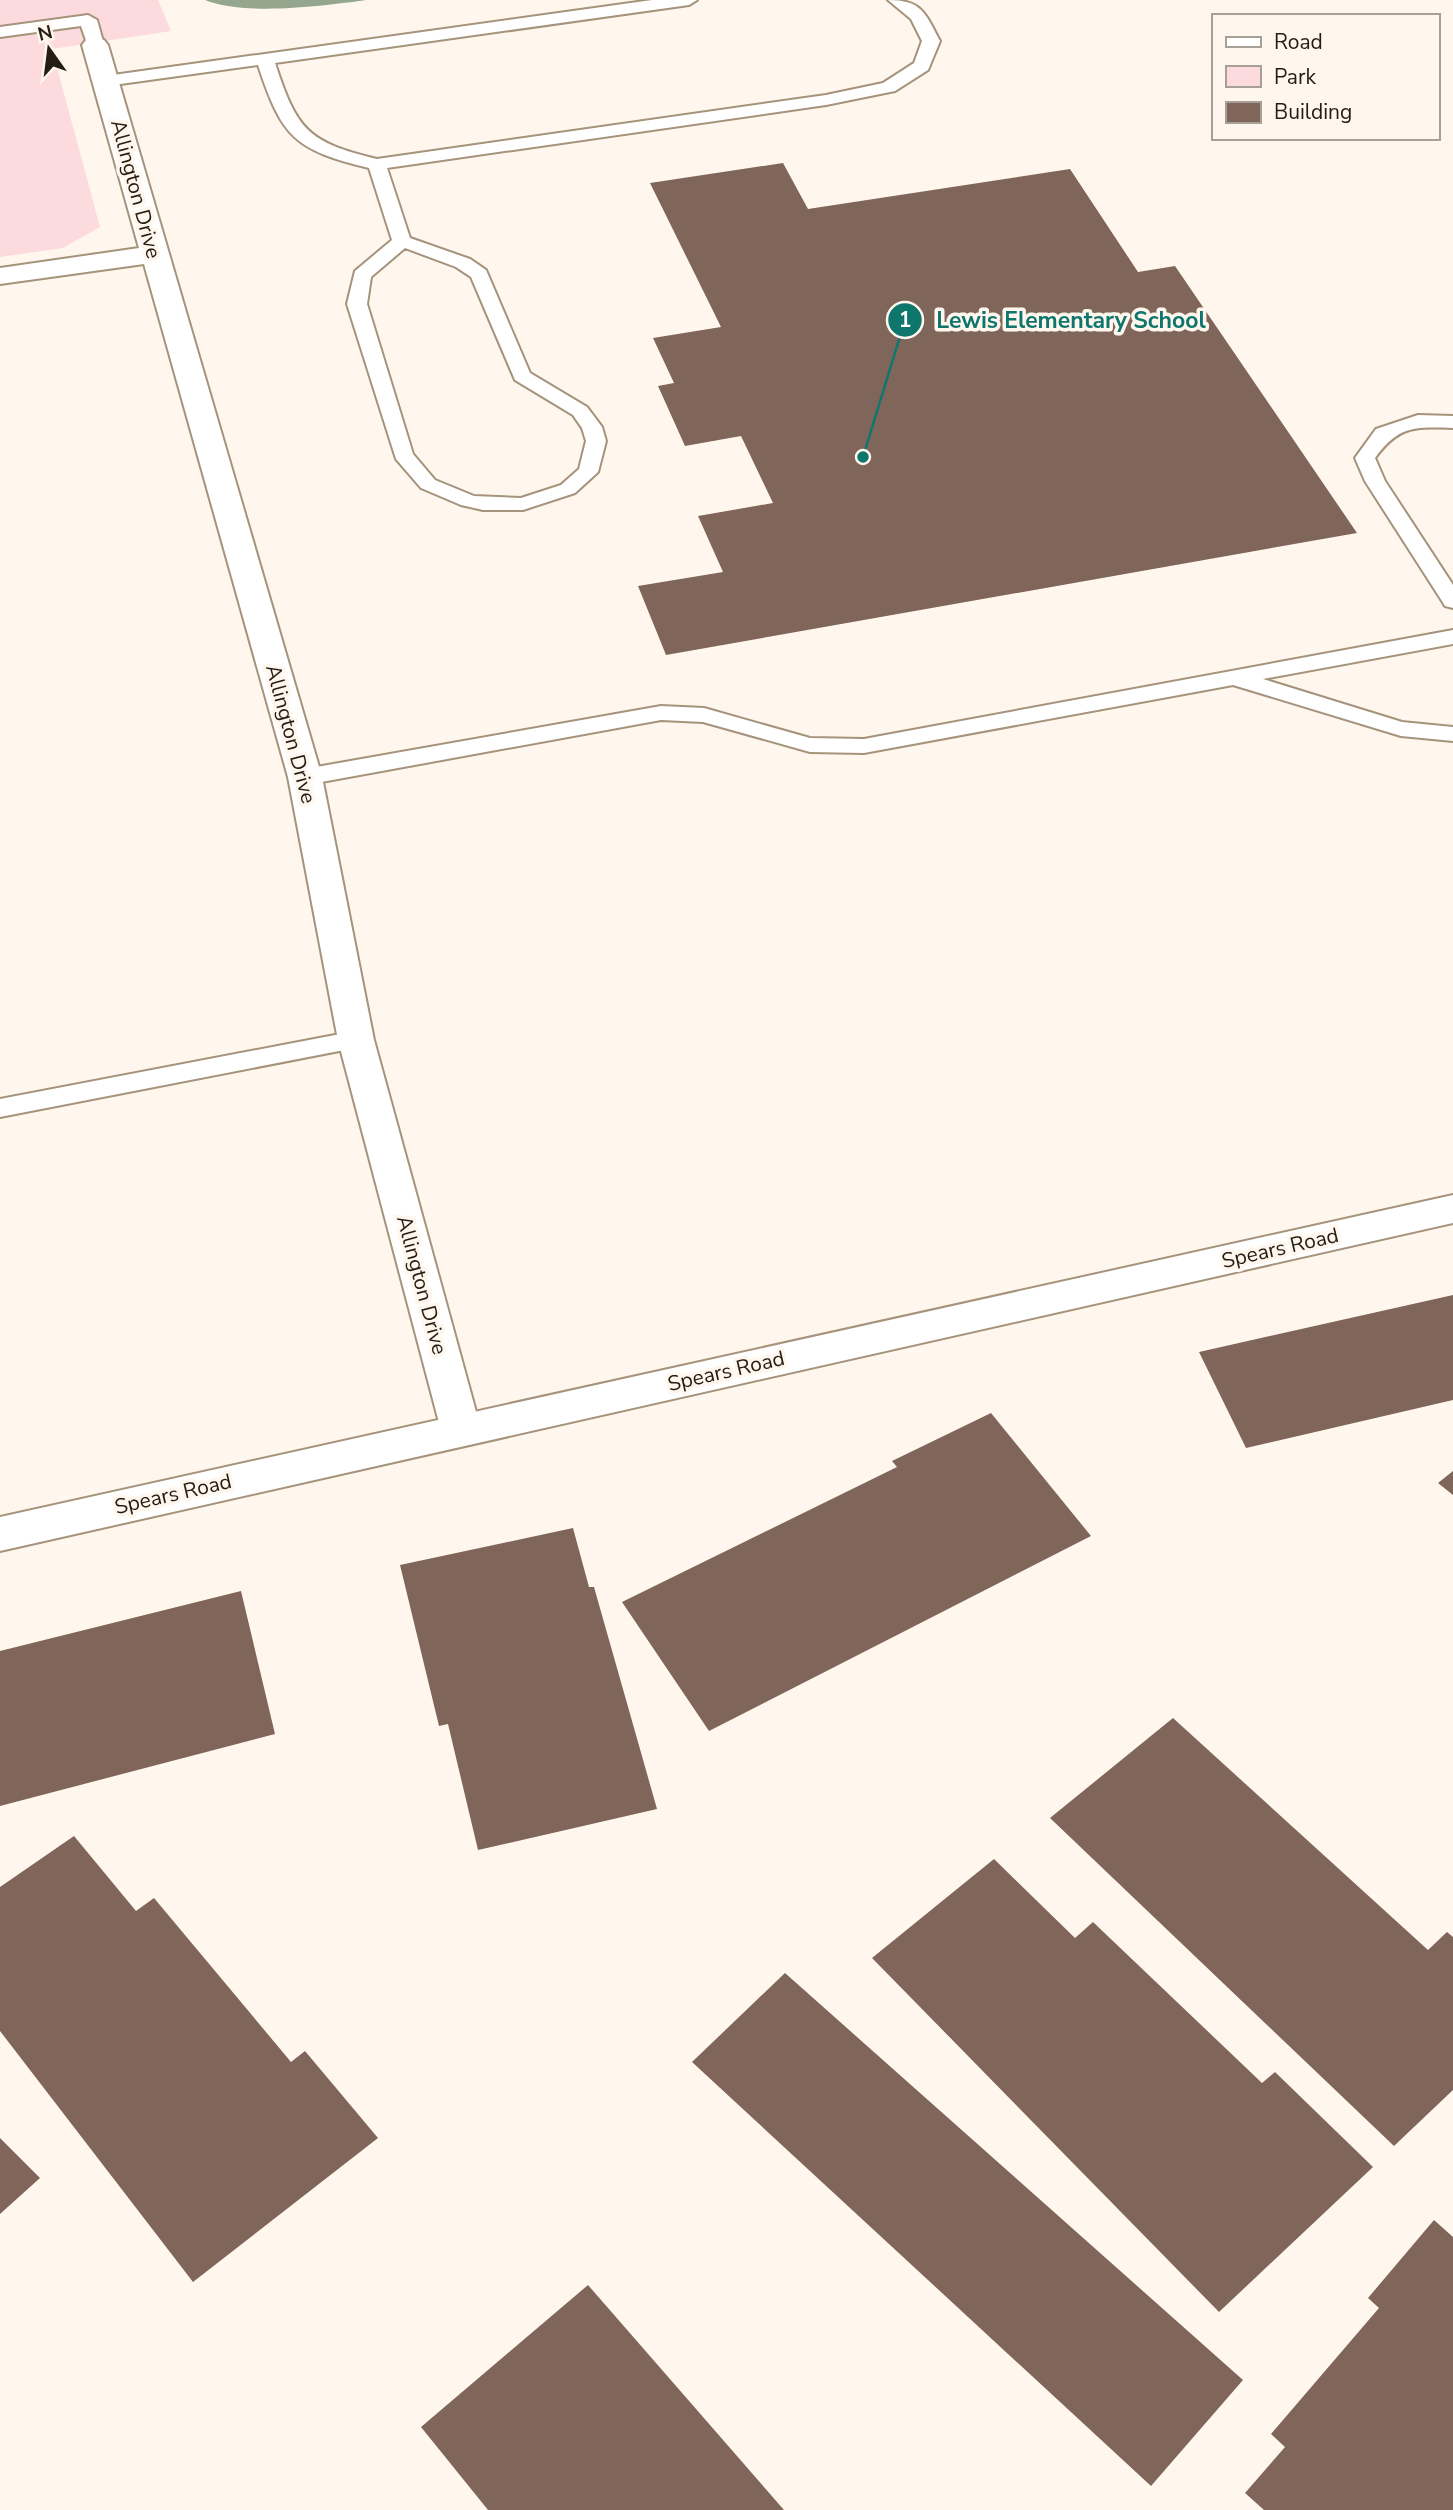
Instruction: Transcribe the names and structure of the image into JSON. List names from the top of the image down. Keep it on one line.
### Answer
{"streets":{"street":["Allington Drive","Spears Road"]},"crossings":[["Allington Drive","Spears Road"]],"places":["Lewis Elementary School"],"legend":["Road","Park","Building"],"north":"top"}
